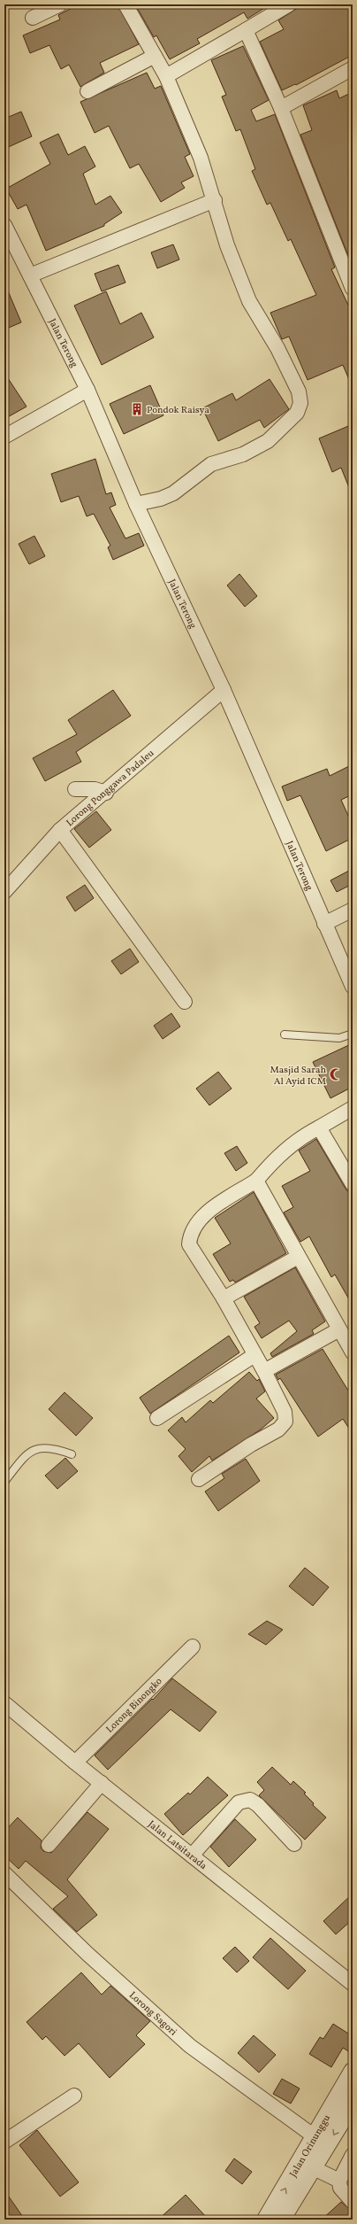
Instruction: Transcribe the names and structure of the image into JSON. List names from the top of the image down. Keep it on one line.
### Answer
{"streets":{"street":["Jalan Terong","Lorong Ponggawa Padaleu","Lorong Binongko","Jalan Latsitarada","Lorong Sagori","Jalan Orinunggu"]},"crossings":[["Jalan Terong","Lorong Ponggawa Padaleu"],["Lorong Binongko","Jalan Latsitarada"],["Lorong Sagori","Jalan Orinunggu"]],"places":{"building":["Pondok Raisya"],"mosque":["Masjid Sarah Al Ayid ICM"]}}
